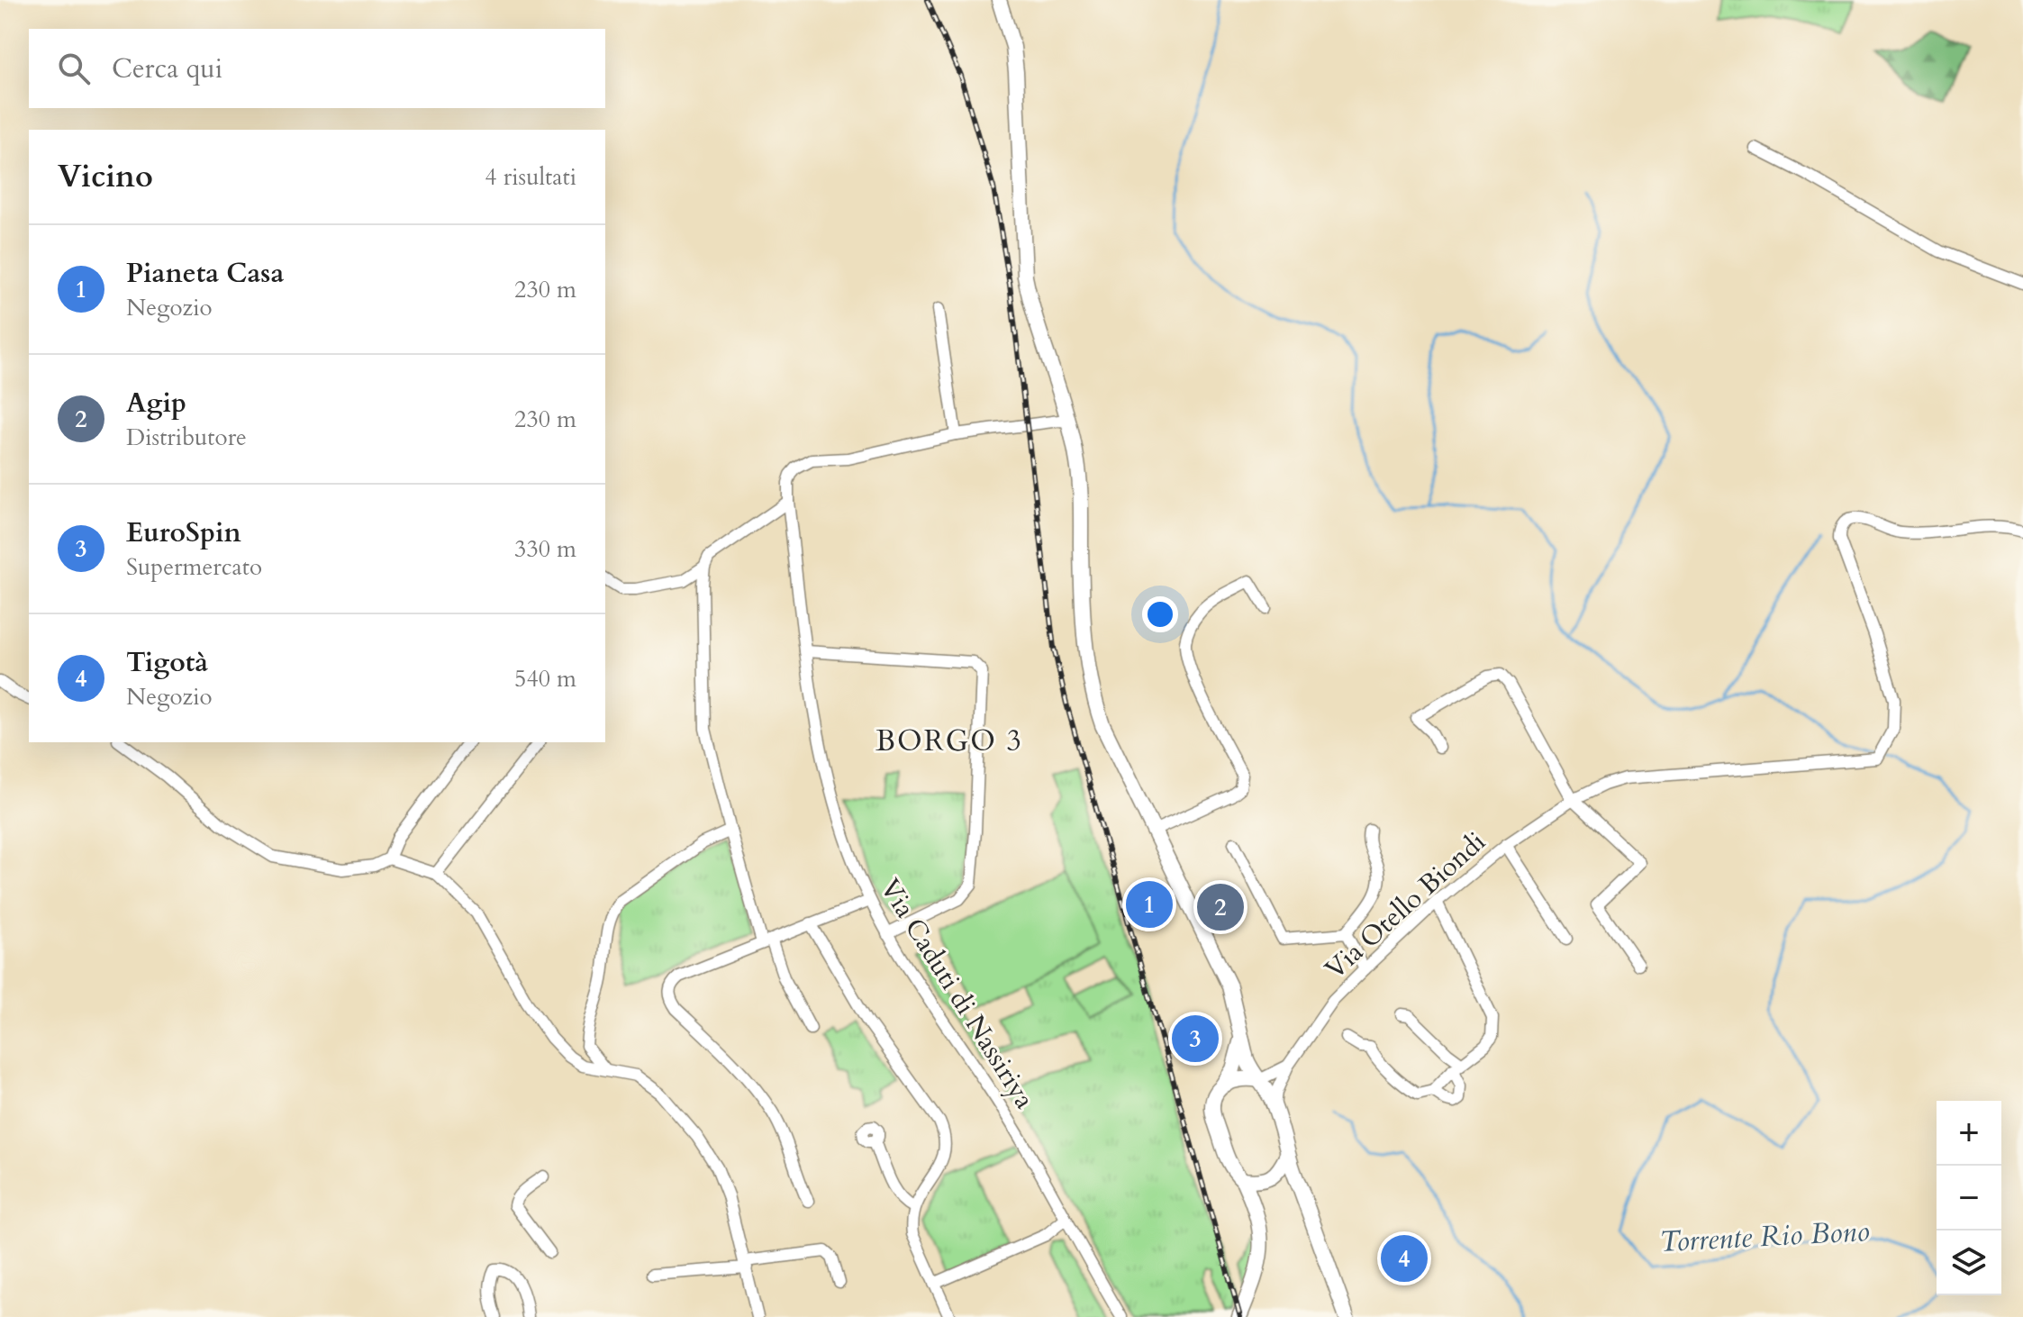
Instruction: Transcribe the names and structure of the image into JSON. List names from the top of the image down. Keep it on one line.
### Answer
{"streets":{"street":["Via Otello Biondi","Via Caduti di Nassiriya"]},"districts":["BORGO 3"],"water":["Torrente Rio Bono"],"page":{"search":"Cerca qui","heading":["Vicino","4 risultati"],"list":[{"mark":"1","name":"Pianeta Casa","note":"Negozio","value":"230 m"},{"mark":"2","name":"Agip","note":"Distributore","value":"230 m"},{"mark":"3","name":"EuroSpin","note":"Supermercato","value":"330 m"},{"mark":"4","name":"Tigotà","note":"Negozio","value":"540 m"}],"pins":["1","2","3","4"],"map_buttons":["+","−"]}}
